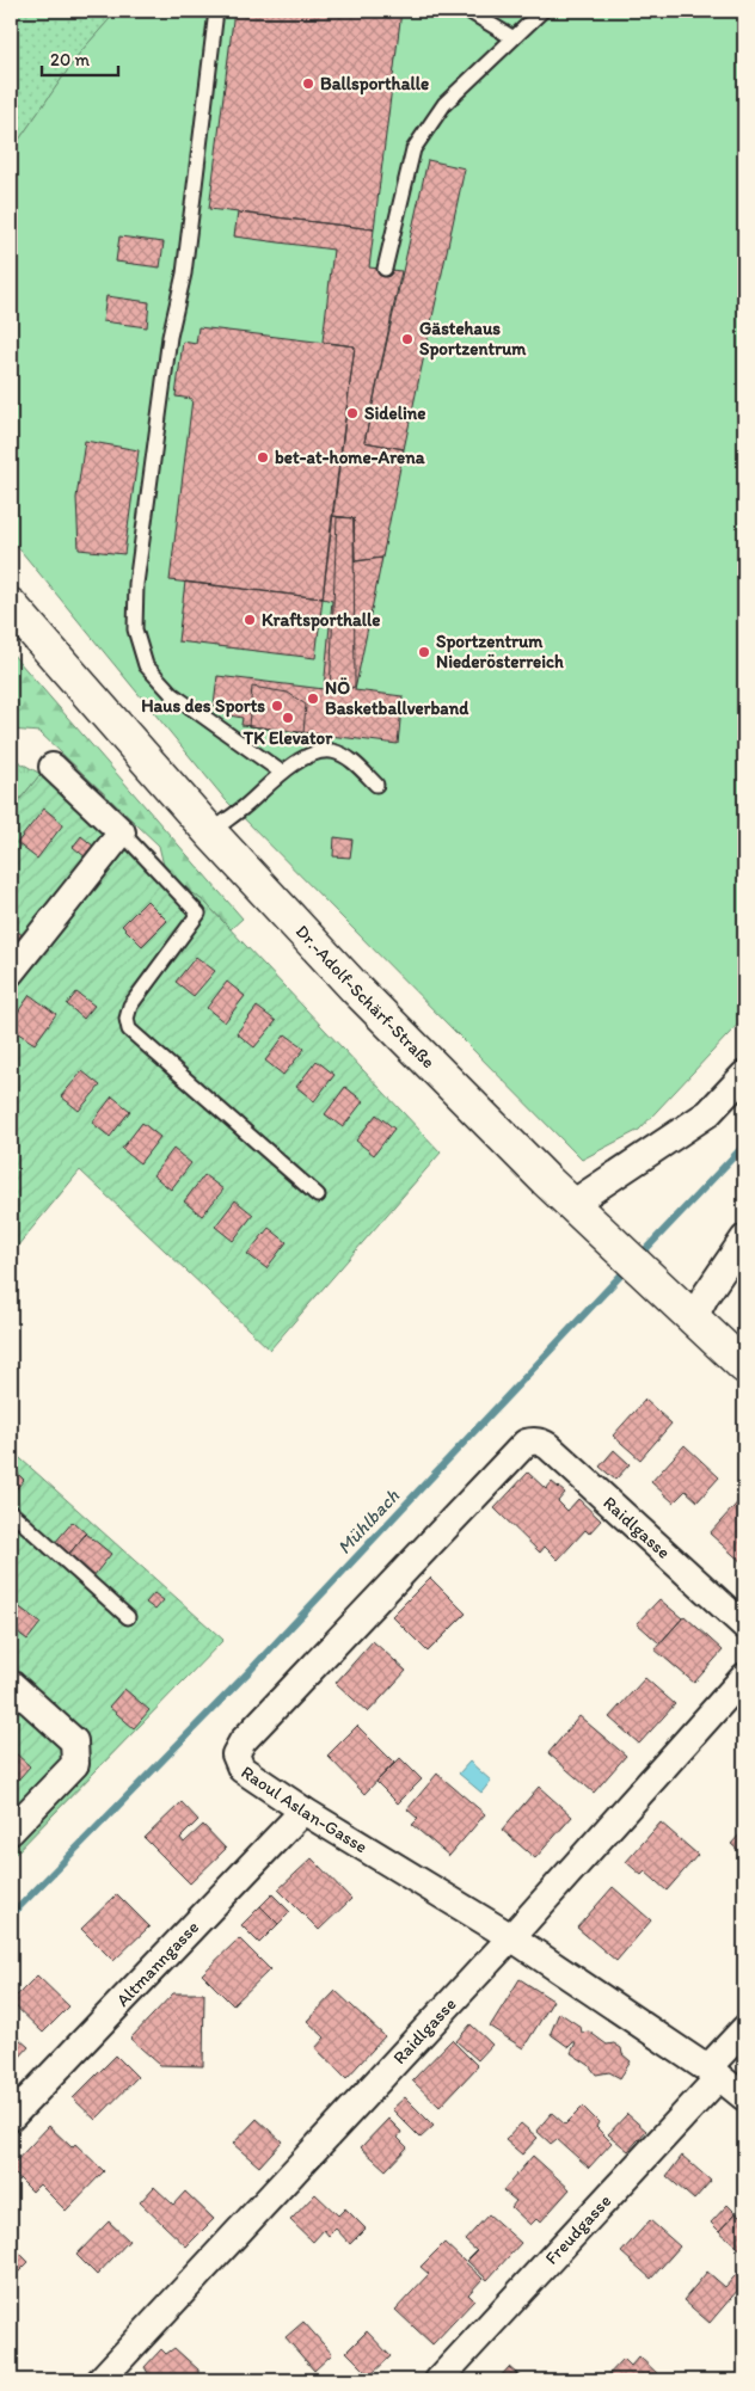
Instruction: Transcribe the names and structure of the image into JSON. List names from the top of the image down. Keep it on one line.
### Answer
{"streets":{"street":["Dr.-Adolf-Schärf-Straße","Raidlgasse","Raoul Aslan-Gasse","Altmanngasse","Freudgasse"]},"crossings":[["Raidlgasse","Raoul Aslan-Gasse"],["Raoul Aslan-Gasse","Altmanngasse"],["Raoul Aslan-Gasse","Freudgasse"]],"water":["Mühlbach"],"places":["Ballsporthalle","Gästehaus Sportzentrum","Sideline","bet-at-home-Arena","Kraftsporthalle","Sportzentrum Niederösterreich","NÖ Basketballverband","Haus des Sports","TK Elevator"],"scale_bar":"20 m"}
